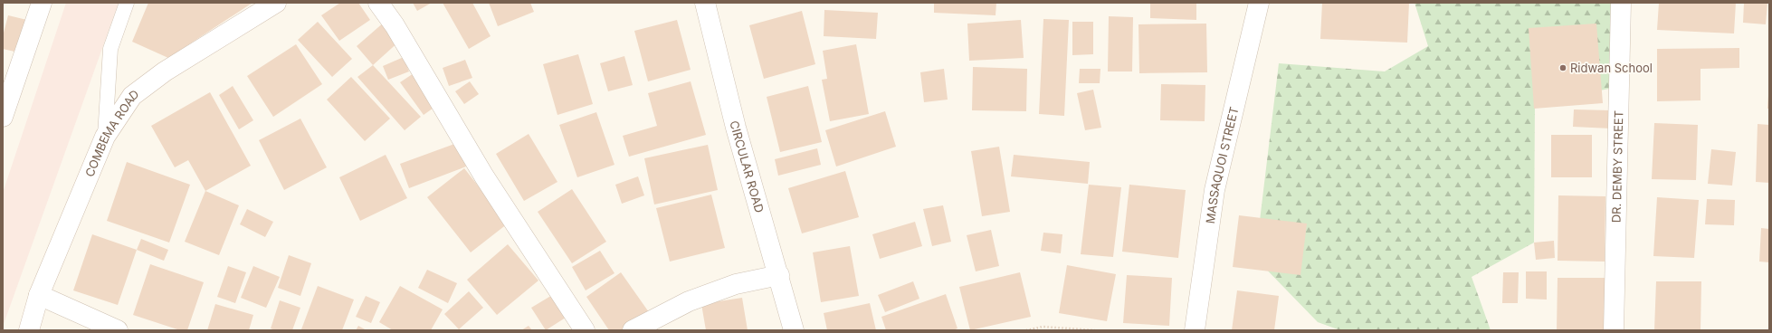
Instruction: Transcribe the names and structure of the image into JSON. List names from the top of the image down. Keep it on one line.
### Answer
{"streets":{"street":["COMBEMA ROAD","MASSAQUOI STREET","CIRCULAR ROAD","DR. DEMBY STREET"]},"places":["Ridwan School"]}
